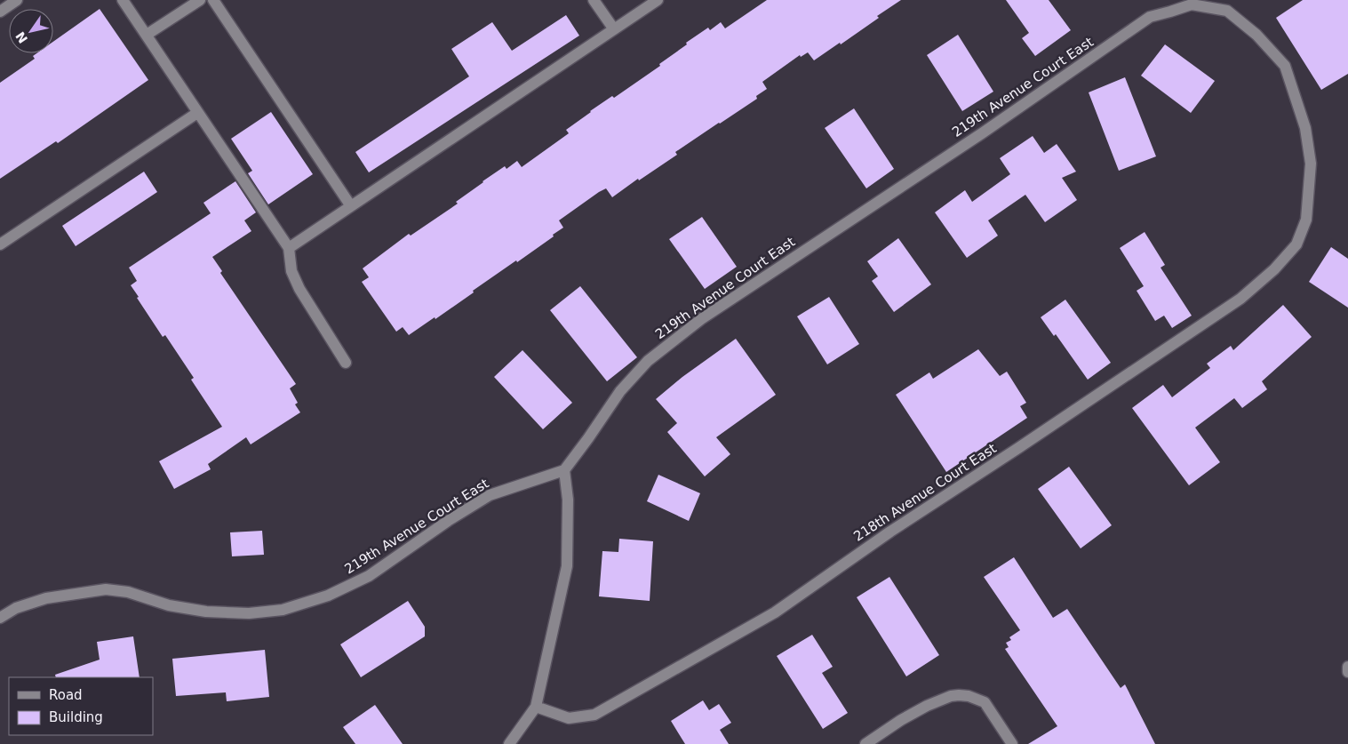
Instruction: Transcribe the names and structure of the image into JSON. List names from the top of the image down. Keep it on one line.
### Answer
{"streets":{"street":["219th Avenue Court East","218th Avenue Court East"]},"crossings":[["219th Avenue Court East","218th Avenue Court East"]],"legend":["Road","Building"],"north":"bottom left"}
